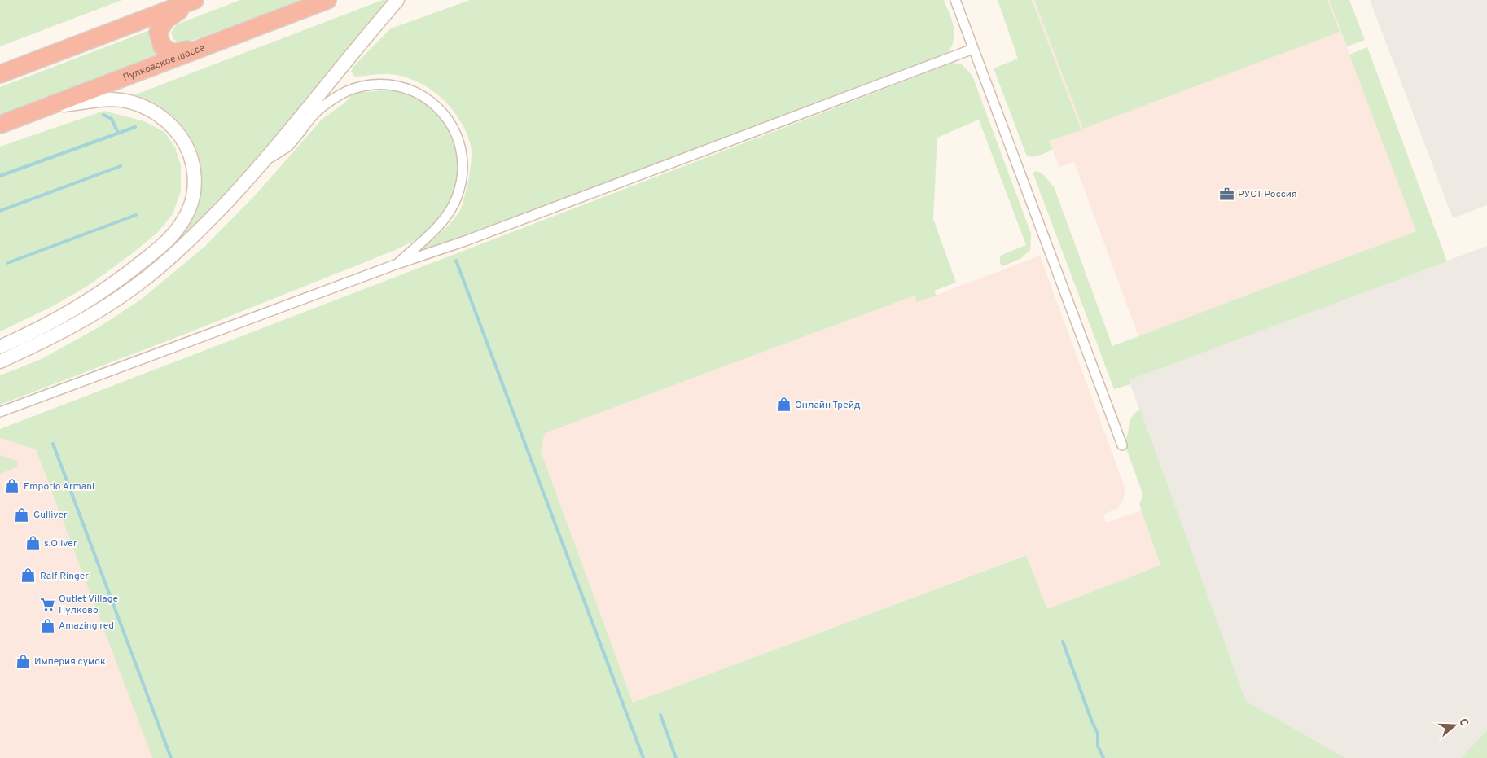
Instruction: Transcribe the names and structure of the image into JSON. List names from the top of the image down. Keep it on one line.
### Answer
{"streets":{"highway":["Пулковское шоссе"]},"places":{"office":["РУСТ Россия"],"shop":["Онлайн Трейд","Emporio Armani","Gulliver","s.Oliver","Ralf Ringer","Amazing red","Империя сумок"],"supermarket":["Outlet Village Пулково"]},"north":"right"}
